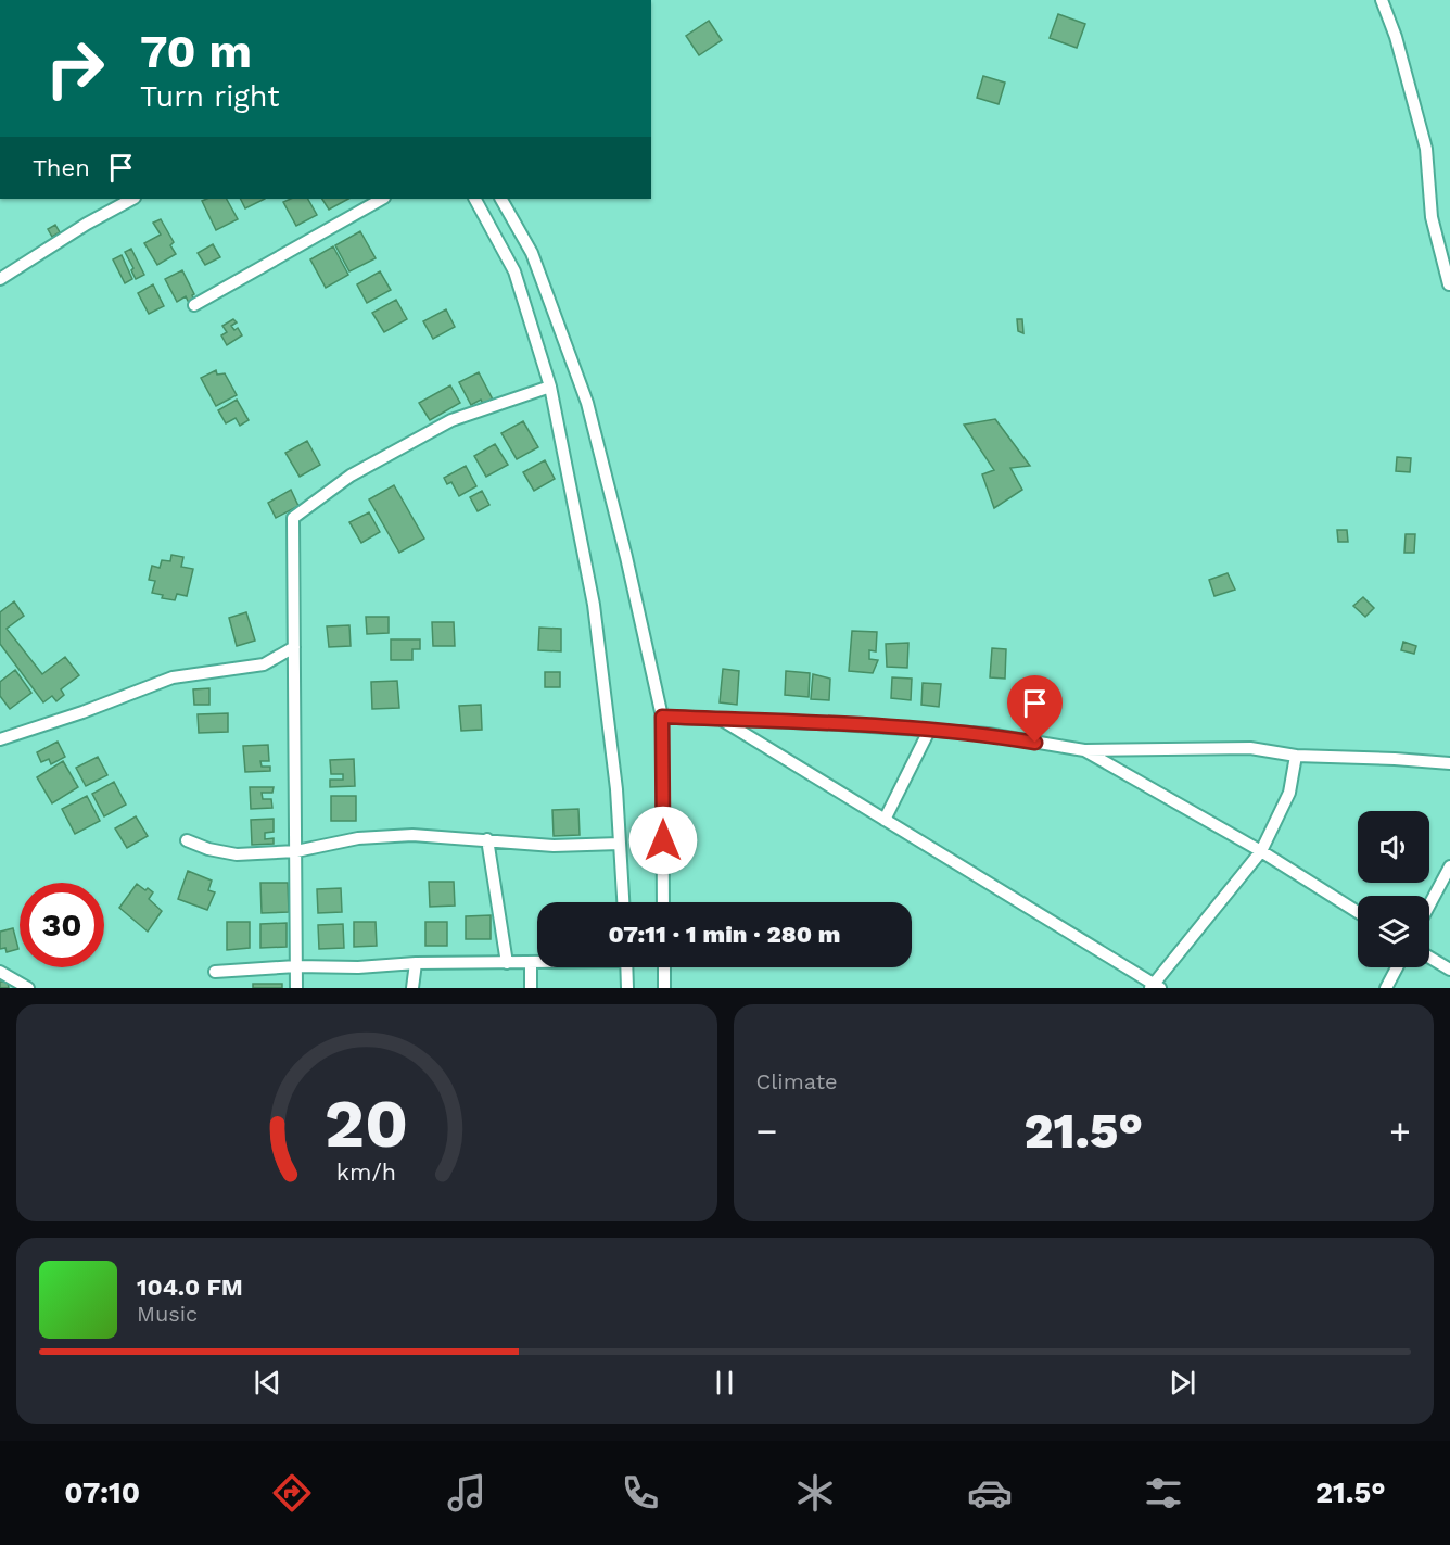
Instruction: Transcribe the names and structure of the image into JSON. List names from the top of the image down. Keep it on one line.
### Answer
{"page":{"turn":["70 m","Turn right"],"then":"Then","limit":"30","trip":"07:11 · 1 min · 280 m","tile":"Climate","heat":["−","21.5°","+"],"song":["104.0 FM","Music"],"tabs":["07:10","21.5°"],"gauge":["20","km/h"]}}
